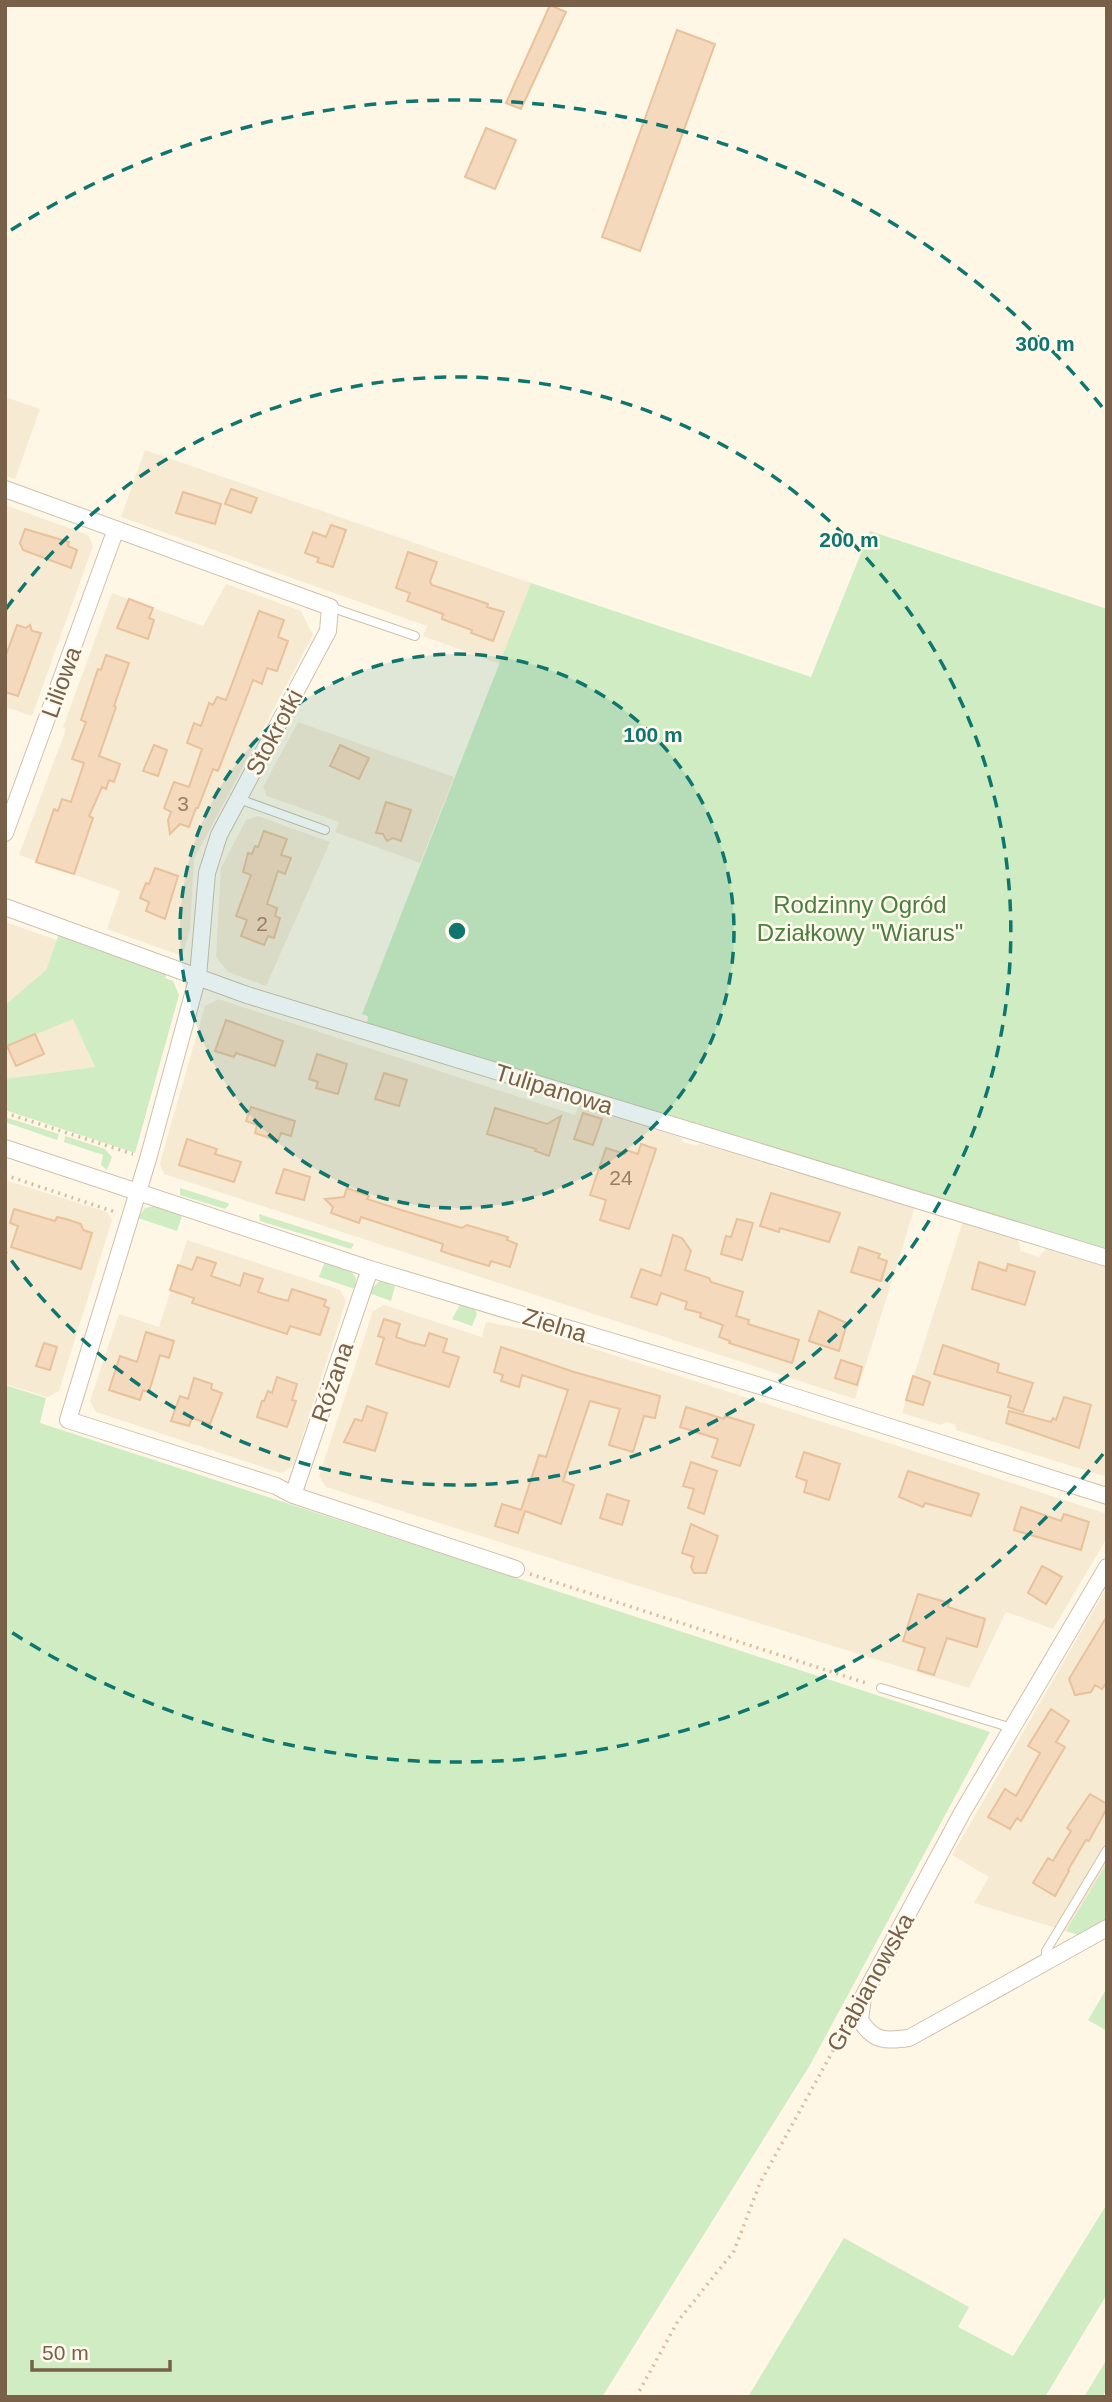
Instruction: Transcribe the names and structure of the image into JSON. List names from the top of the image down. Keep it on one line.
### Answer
{"streets":{"street":["Liliowa","Stokrotki","Tulipanowa","Zielna","Różana","Grabianowska"]},"crossings":[["Stokrotki","Tulipanowa"],["Stokrotki","Zielna"],["Stokrotki","Różana"],["Zielna","Różana"]],"parks":["Rodzinny Ogród Działkowy \"Wiarus\""],"house_numbers":["3","2","24"],"scale_bar":"50 m","rings":["300 m","200 m","100 m"]}
